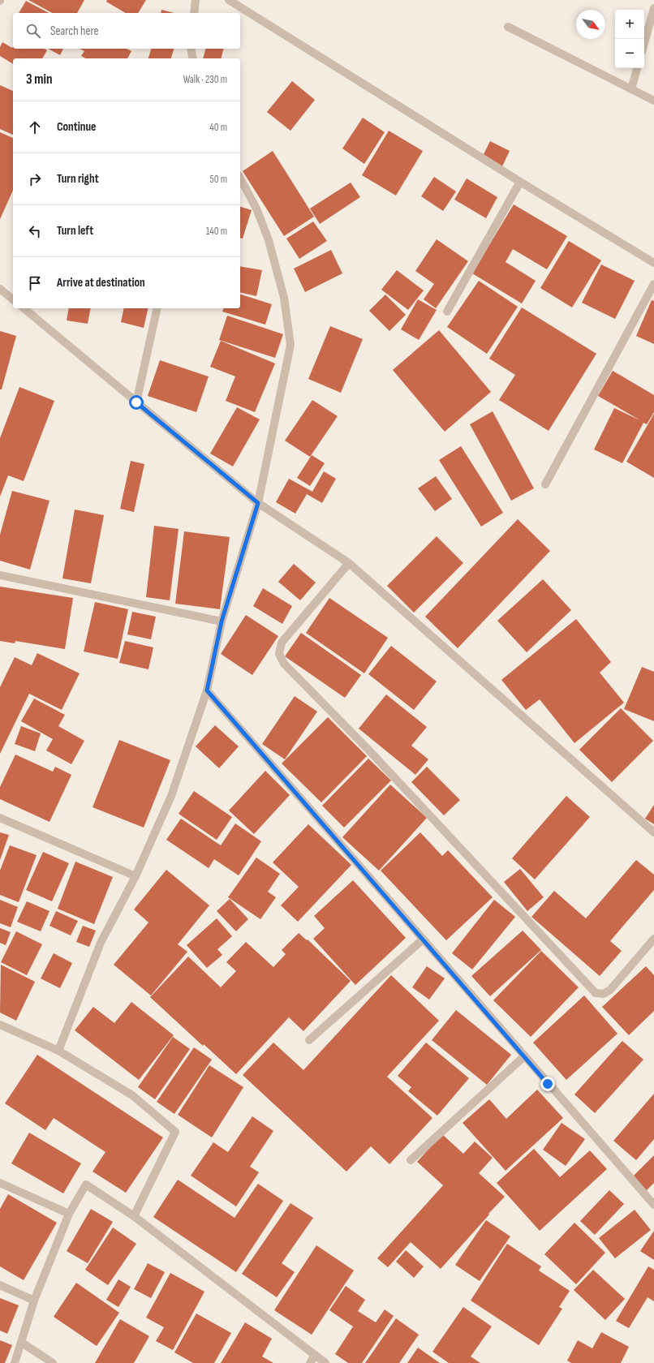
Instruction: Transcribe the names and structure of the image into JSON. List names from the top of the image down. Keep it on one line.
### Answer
{"north":"bottom right","page":{"map_buttons":["+","−"],"search":"Search here","heading":["3 min","Walk · 230 m"],"list":[["Continue","40 m"],["Turn right","50 m"],["Turn left","140 m"],"Arrive at destination"]}}
